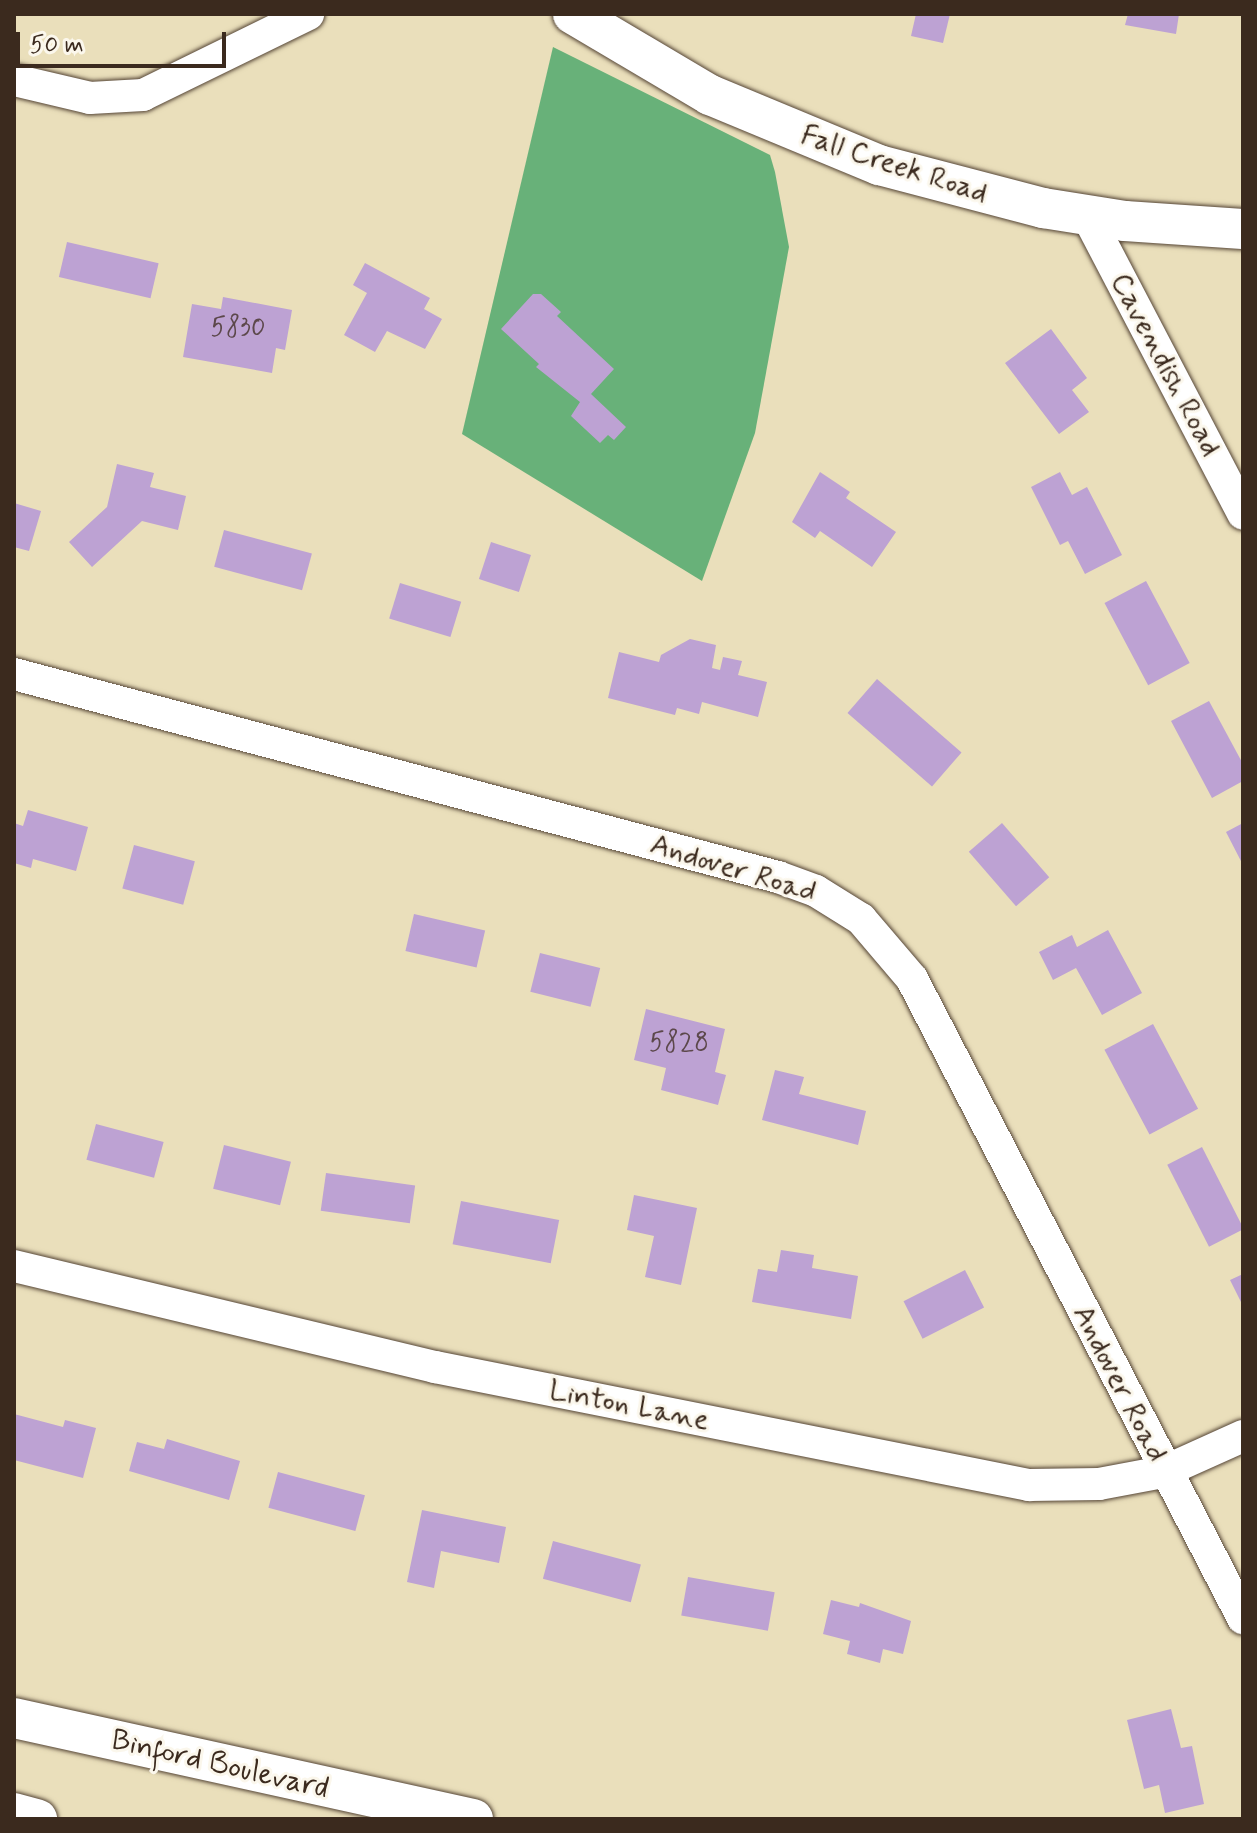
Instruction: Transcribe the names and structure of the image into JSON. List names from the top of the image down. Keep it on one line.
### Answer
{"streets":{"main road":["Fall Creek Road","Binford Boulevard"],"street":["Cavendish Road","Andover Road","Linton Lane"]},"crossings":[["Fall Creek Road","Cavendish Road"],["Andover Road","Linton Lane"]],"house_numbers":["5830","5828"],"scale_bar":"50 m"}
